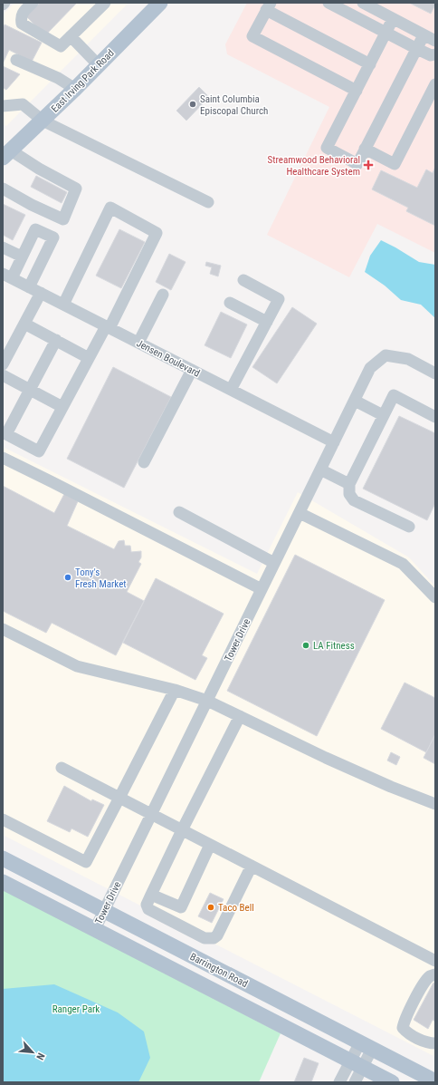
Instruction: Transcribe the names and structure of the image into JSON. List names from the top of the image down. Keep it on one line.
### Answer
{"streets":{"main road":["East Irving Park Road","Barrington Road"],"street":["Jensen Boulevard","Tower Drive"]},"crossings":[["Jensen Boulevard","Tower Drive"],["Tower Drive","Barrington Road"]],"parks":["Ranger Park"],"places":{"other":["Saint Columbia Episcopal Church","Tony's Fresh Market","LA Fitness","Taco Bell"],"health":["Streamwood Behavioral Healthcare System"]},"north":"bottom right"}
